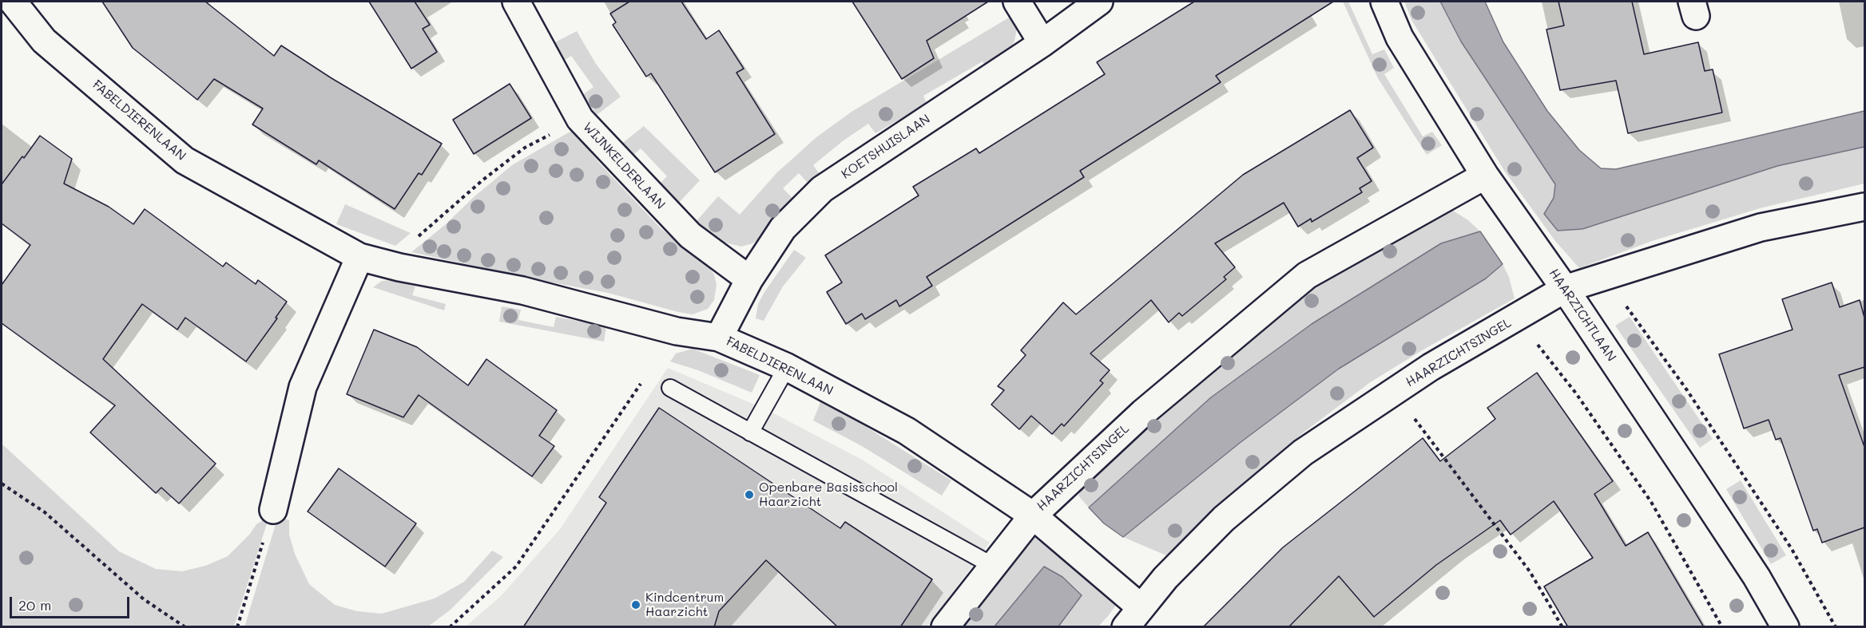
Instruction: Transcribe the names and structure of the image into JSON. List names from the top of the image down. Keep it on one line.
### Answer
{"streets":{"street":["FABELDIERENLAAN","KOETSHUISLAAN","WIJNKELDERLAAN","HAARZICHTLAAN","HAARZICHTSINGEL"]},"crossings":[["FABELDIERENLAAN","KOETSHUISLAAN"],["FABELDIERENLAAN","HAARZICHTSINGEL"],["KOETSHUISLAAN","WIJNKELDERLAAN"],["HAARZICHTLAAN","HAARZICHTSINGEL"]],"places":["Openbare Basisschool Haarzicht","Kindcentrum Haarzicht"],"scale_bar":"20 m"}
